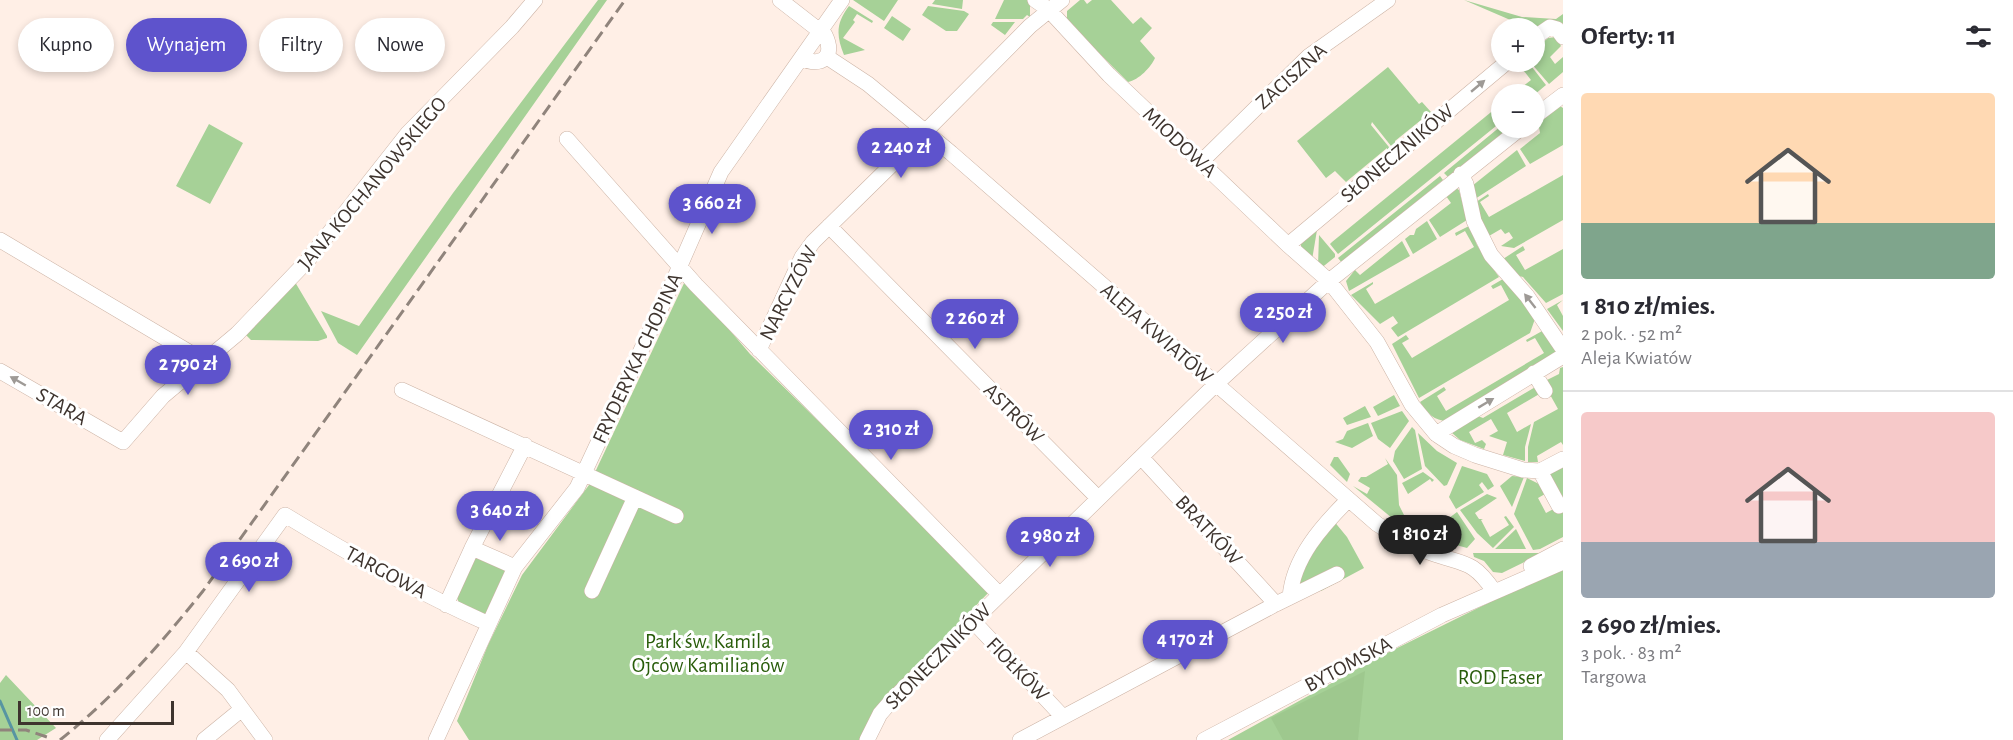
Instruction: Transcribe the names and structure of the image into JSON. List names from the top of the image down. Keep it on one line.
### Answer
{"streets":{"street":["ZACISZNA","MIODOWA","SŁONECZNIKÓW","JANA KOCHANOWSKIEGO","NARCYZÓW","ALEJA KWIATÓW","FRYDERYKA CHOPINA","STARA","ASTRÓW","BRATKÓW","TARGOWA","BYTOMSKA","FIOŁKÓW"]},"crossings":[["ZACISZNA","MIODOWA"],["MIODOWA","SŁONECZNIKÓW"],["MIODOWA","NARCYZÓW"],["SŁONECZNIKÓW","ALEJA KWIATÓW"],["SŁONECZNIKÓW","ASTRÓW"],["SŁONECZNIKÓW","BRATKÓW"],["SŁONECZNIKÓW","FIOŁKÓW"],["JANA KOCHANOWSKIEGO","STARA"],["NARCYZÓW","ALEJA KWIATÓW"],["NARCYZÓW","ASTRÓW"],["ALEJA KWIATÓW","BYTOMSKA"],["FRYDERYKA CHOPINA","TARGOWA"],["BRATKÓW","FIOŁKÓW"]],"parks":["Park św. Kamila Ojców Kamilianów","ROD Faser"],"scale_bar":"100 m","page":{"heading":"Oferty: 11","map_buttons":["+","−"],"chip":["Kupno","Wynajem","Filtry","Nowe"],"list":[{"name":"1 810 zł/mies.","note":"2 pok. · 52 m² · Aleja Kwiatów"},{"name":"2 690 zł/mies.","note":"3 pok. · 83 m² · Targowa"}],"price":["2 240 zł","3 660 zł","2 250 zł","2 260 zł","2 790 zł","2 310 zł","3 640 zł","1 810 zł","2 980 zł","2 690 zł","4 170 zł"],"scale":"100 m"}}
